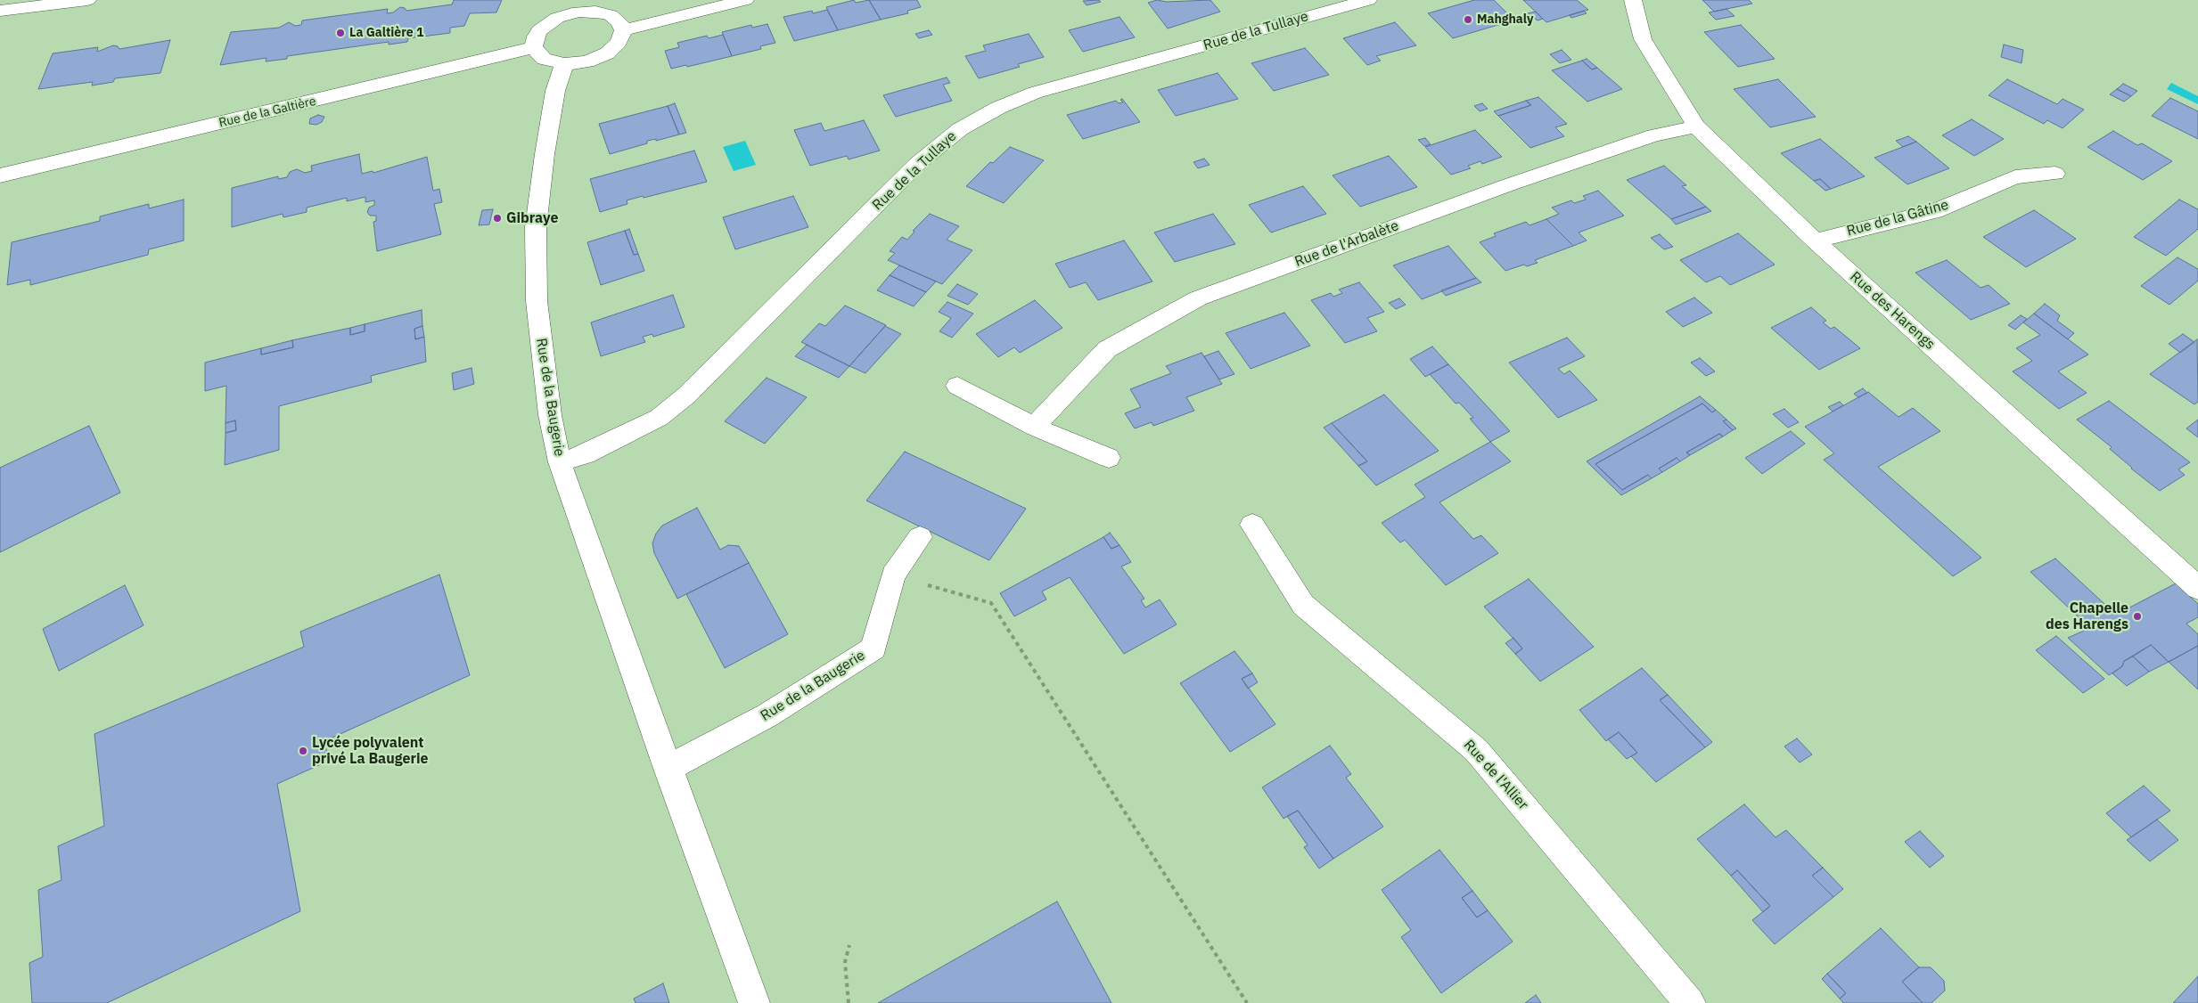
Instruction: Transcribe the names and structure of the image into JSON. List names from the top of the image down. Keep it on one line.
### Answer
{"streets":{"street":["Rue de la Tullaye","Rue de la Galtière","Rue de la Gâtine","Rue de l'Arbalète","Rue des Harengs","Rue de la Baugerie","Rue de l'Allier"]},"crossings":[["Rue de la Tullaye","Rue de la Baugerie"],["Rue de la Galtière","Rue de la Baugerie"],["Rue de la Gâtine","Rue des Harengs"],["Rue de l'Arbalète","Rue des Harengs"]],"places":["Mahghaly","La Galtière 1","Gibraye","Chapelle des Harengs","Lycée polyvalent privé La Baugerie"]}
